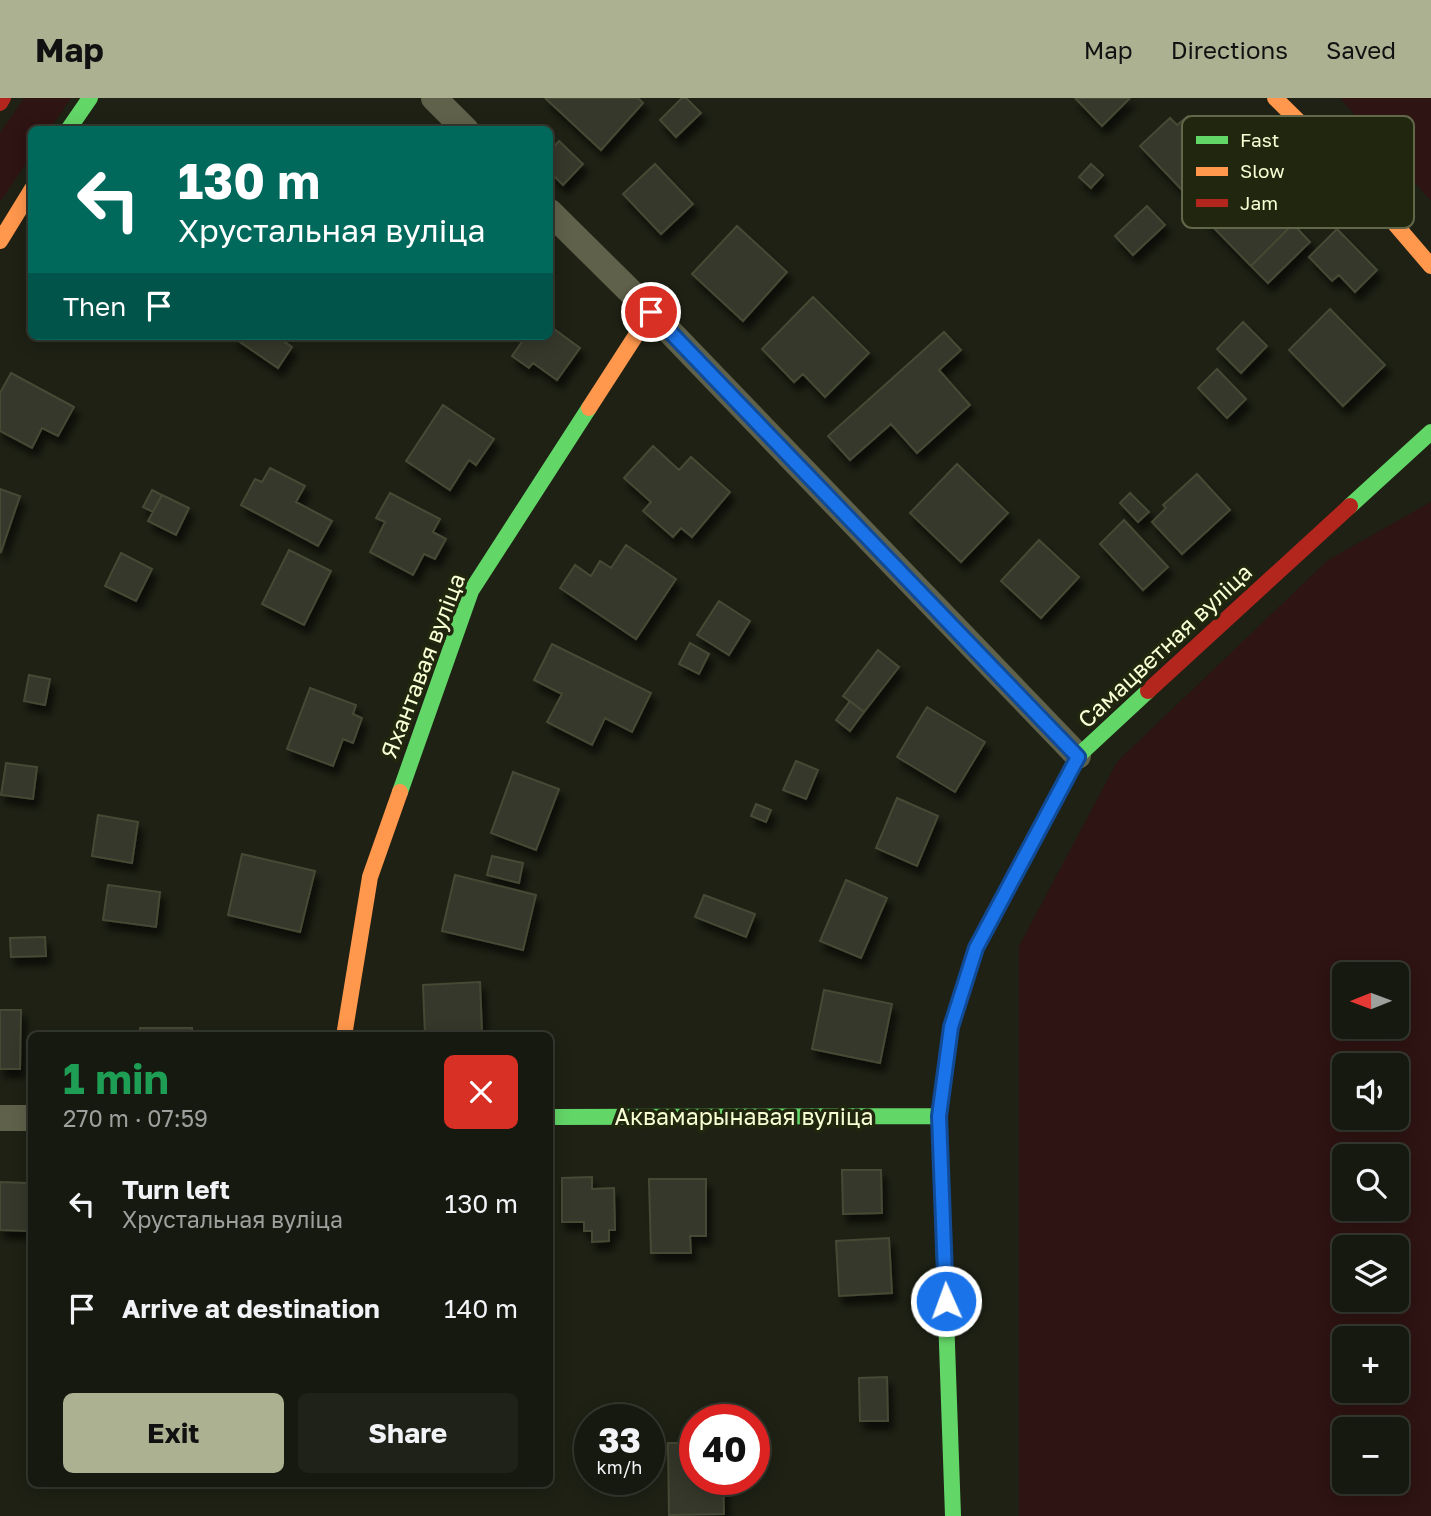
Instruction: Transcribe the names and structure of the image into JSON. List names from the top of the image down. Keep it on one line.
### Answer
{"streets":{"street":["Самацветная вуліца","Яхантавая вуліца","Аквамарынавая вуліца"]},"crossings":[["Самацветная вуліца","Аквамарынавая вуліца"]],"legend":["Fast","Slow","Jam"],"north":"left","page":{"header":"Map","nav":["Map","Directions","Saved"],"turn":["130 m","Хрустальная вуліца"],"then":"Then","map_buttons":["+","−"],"heading":["1 min","270 m · 07:59"],"list":[{"name":"Turn left","note":"Хрустальная вуліца","value":"130 m"},{"name":"Arrive at destination","value":"140 m"}],"buttons":["Exit","Share"],"speed":"33 km/h","limit":"40"}}
